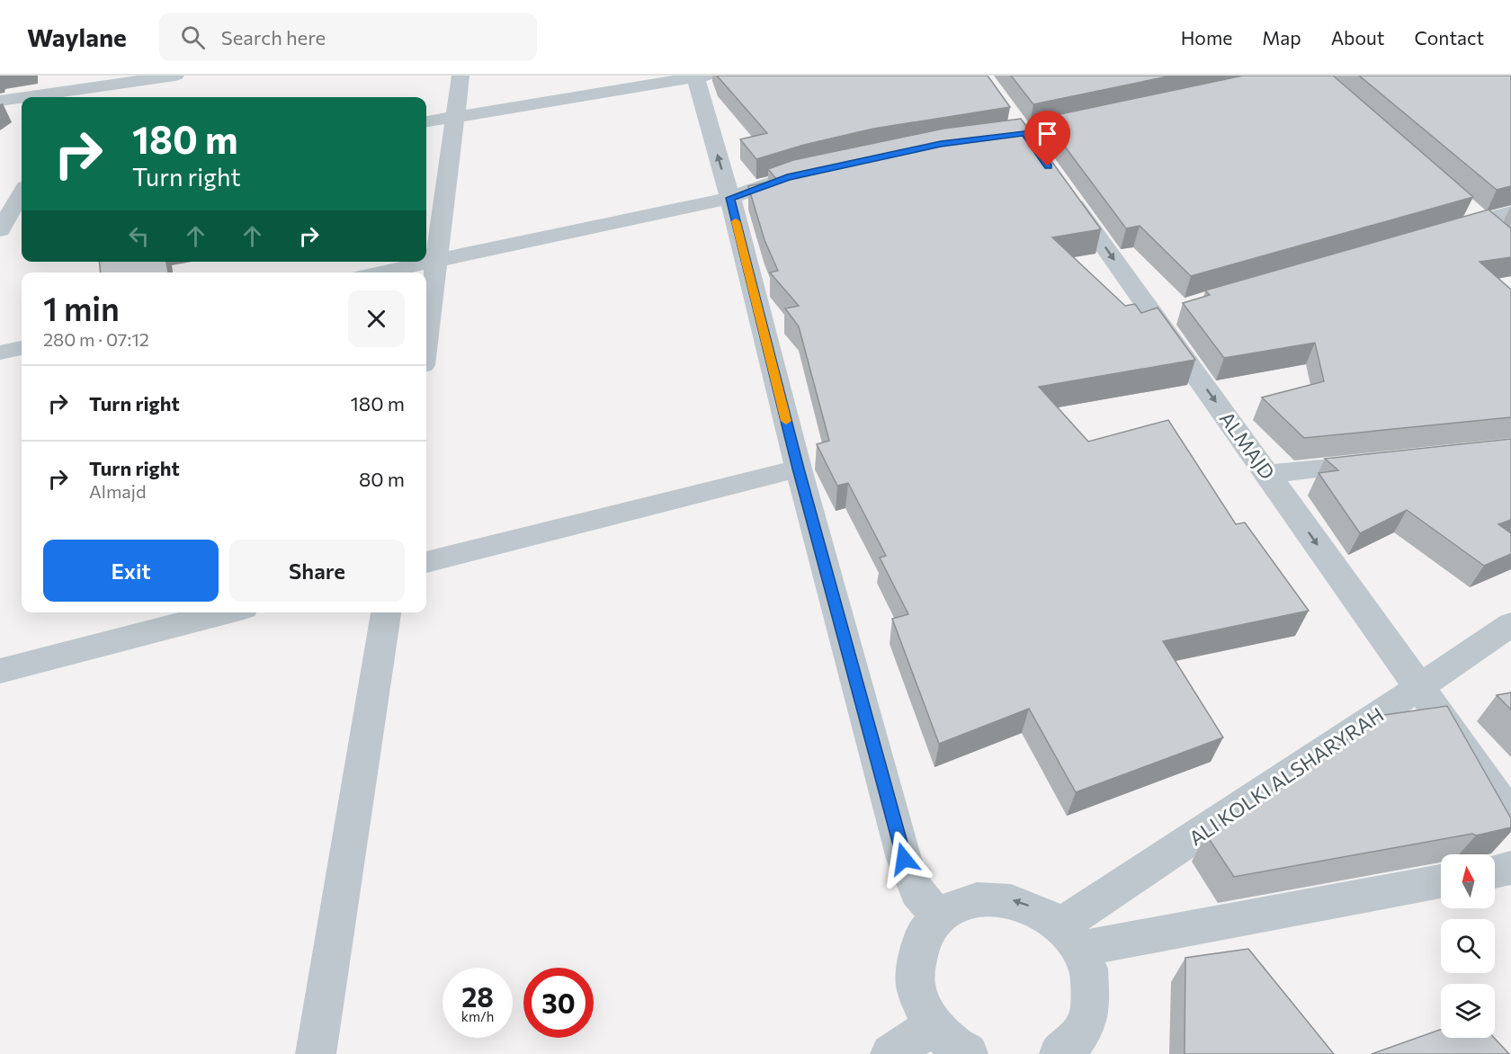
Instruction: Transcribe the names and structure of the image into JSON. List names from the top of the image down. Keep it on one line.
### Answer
{"streets":{"street":["ALMAJD","ALI KOLKI ALSHARYRAH"]},"crossings":[["ALMAJD","ALI KOLKI ALSHARYRAH"]],"one_way":["ALMAJD"],"north":"top","page":{"header":"Waylane","search":"Search here","nav":["Home","Map","About","Contact"],"turn":["180 m","Turn right"],"heading":["1 min","280 m · 07:12"],"list":[{"name":"Turn right","value":"180 m"},{"name":"Turn right","note":"Almajd","value":"80 m"}],"buttons":["Exit","Share"],"speed":"28 km/h","limit":"30"}}
